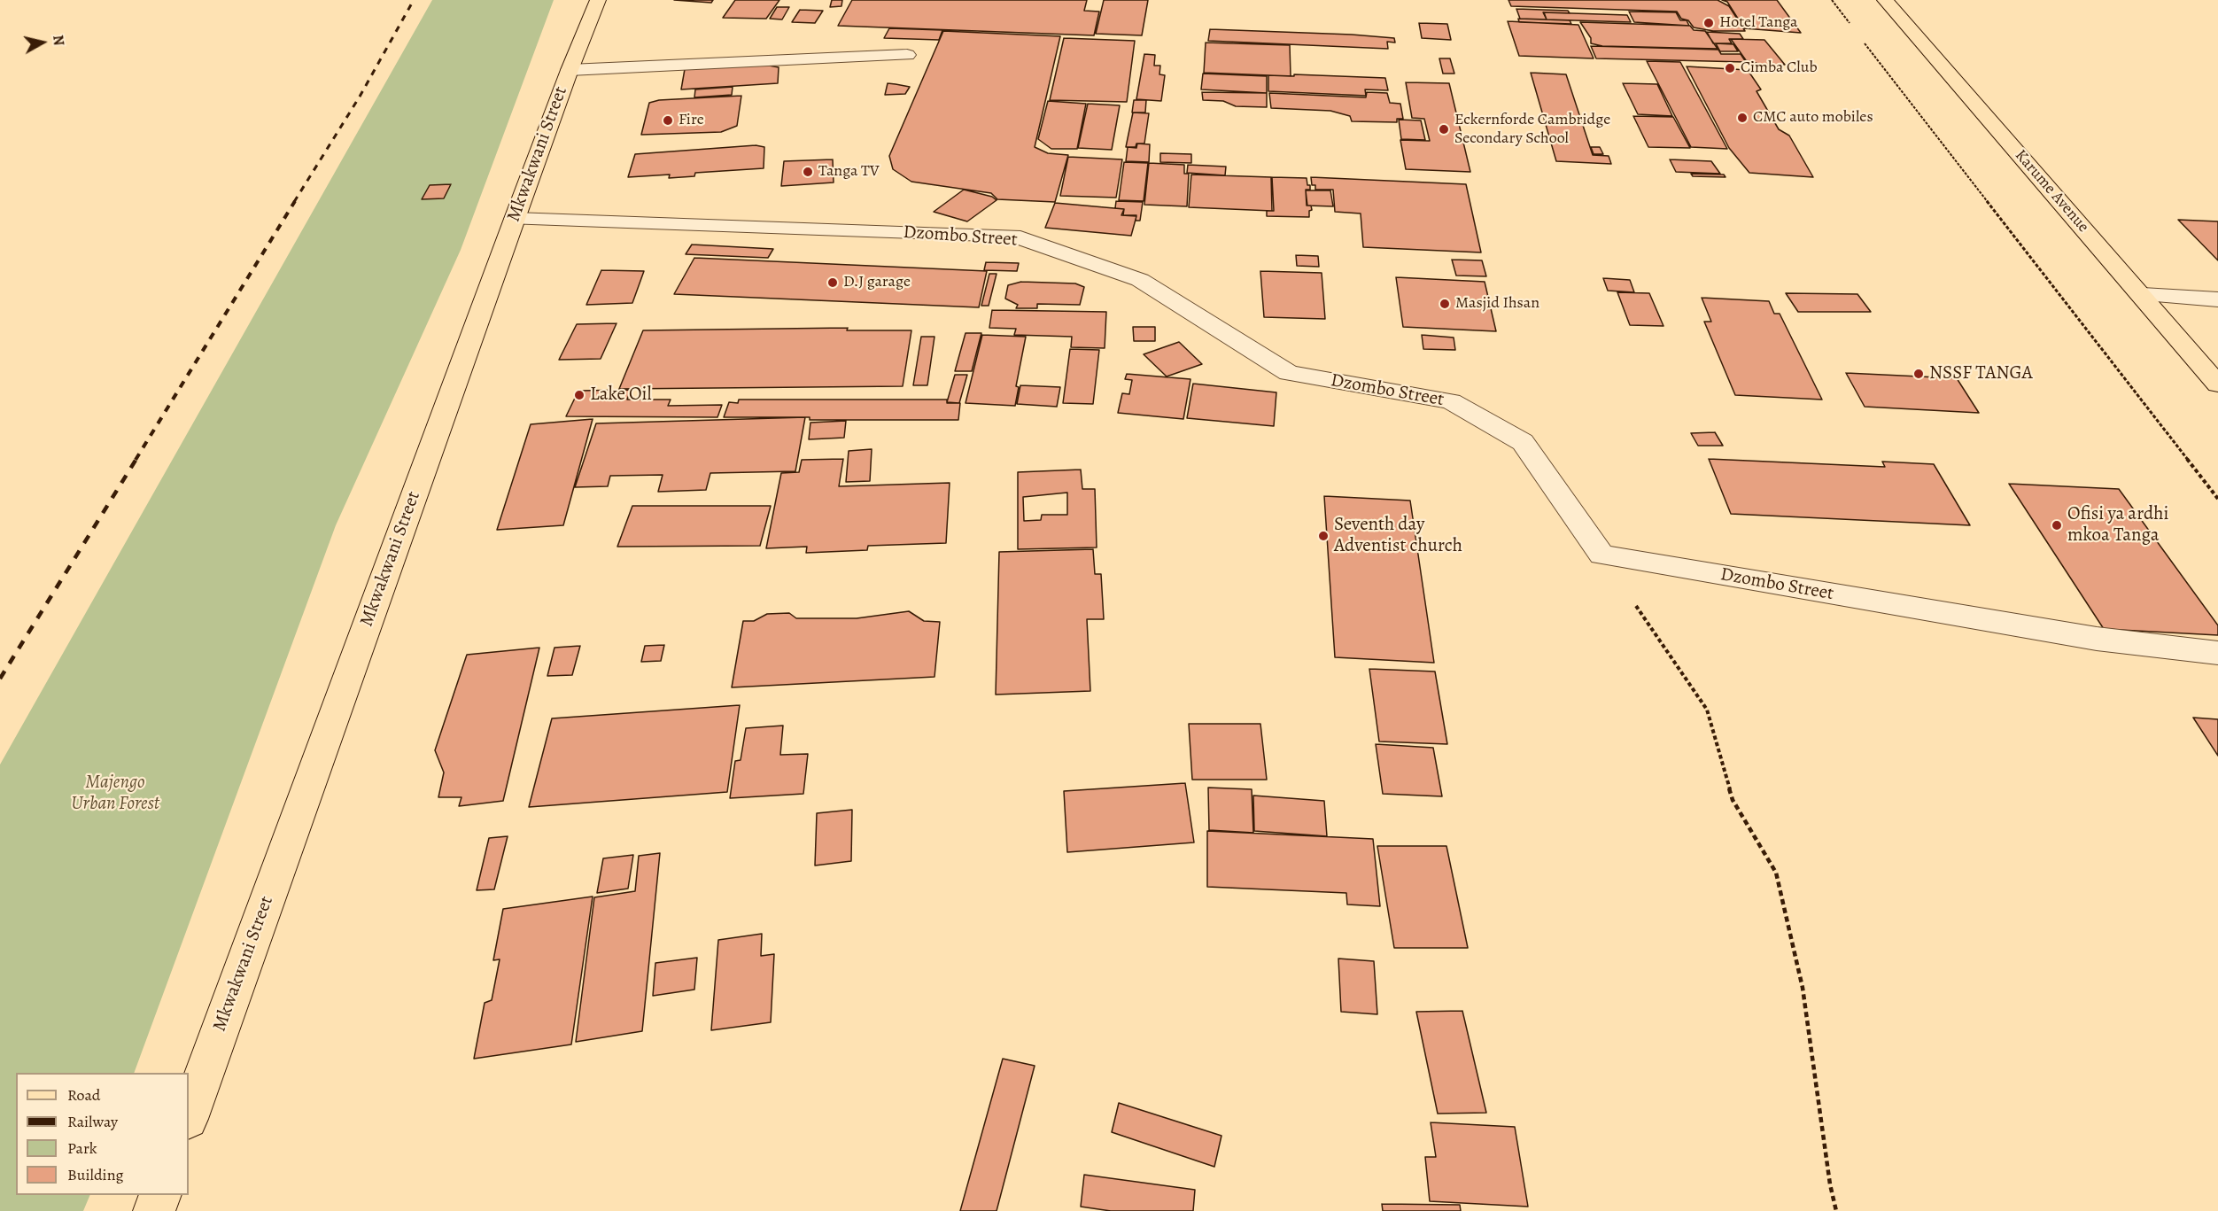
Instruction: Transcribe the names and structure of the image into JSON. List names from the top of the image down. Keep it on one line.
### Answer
{"streets":{"main road":["Mkwakwani Street","Karume Avenue"],"street":["Dzombo Street"]},"crossings":[["Mkwakwani Street","Dzombo Street"]],"parks":["Majengo Urban Forest"],"places":["Hotel Tanga","Cimba Club","CMC auto mobiles","Fire","Eckernforde Cambridge Secondary School","Tanga TV","D.J garage","Masjid Ihsan","NSSF TANGA","Lake Oil","Ofisi ya ardhi mkoa Tanga","Seventh day Adventist church"],"legend":["Road","Railway","Park","Building"],"north":"right"}
